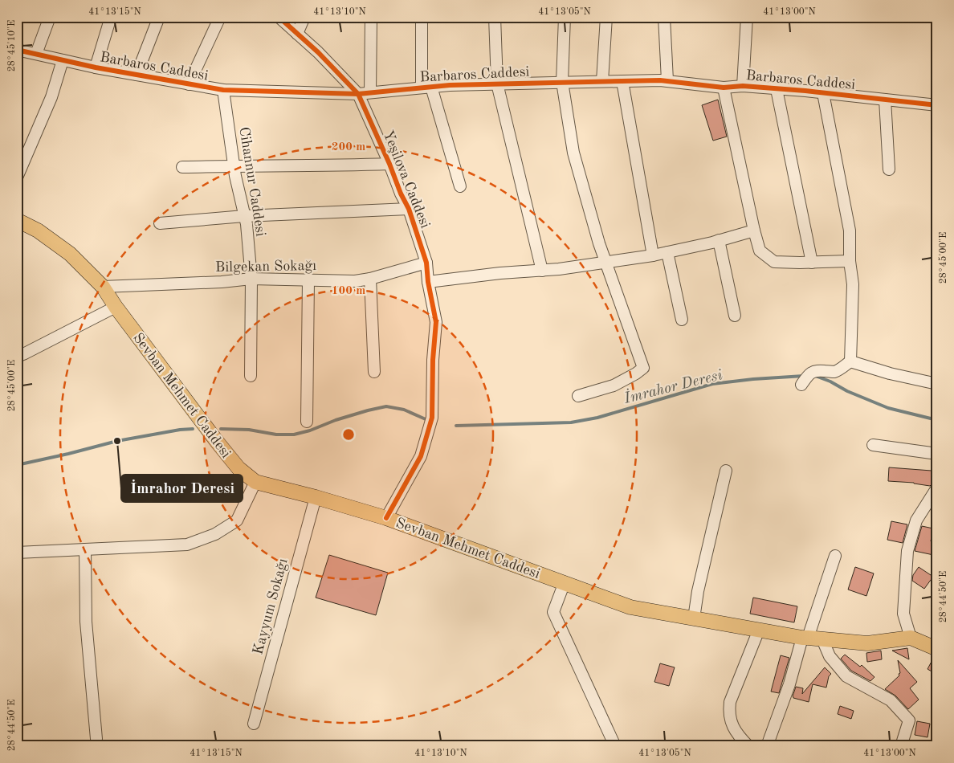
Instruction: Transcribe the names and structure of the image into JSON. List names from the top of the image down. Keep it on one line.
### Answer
{"streets":{"main road":["Sevban Mehmet Caddesi"],"street":["Barbaros Caddesi","Yeşilova Caddesi","Cihannur Caddesi","Bilgekan Sokağı","Kayyum Sokağı"]},"crossings":[["Barbaros Caddesi","Yeşilova Caddesi"],["Barbaros Caddesi","Cihannur Caddesi"],["Yeşilova Caddesi","Bilgekan Sokağı"],["Yeşilova Caddesi","Sevban Mehmet Caddesi"],["Cihannur Caddesi","Bilgekan Sokağı"],["Bilgekan Sokağı","Sevban Mehmet Caddesi"],["Sevban Mehmet Caddesi","Kayyum Sokağı"]],"water":["İmrahor Deresi"],"places":["İmrahor Deresi"],"coordinates":["41°13'15\"N","41°13'10\"N","41°13'05\"N","41°13'00\"N","28°45'10\"E","28°45'00\"E","28°44'50\"E"],"rings":["200 m","100 m"]}
